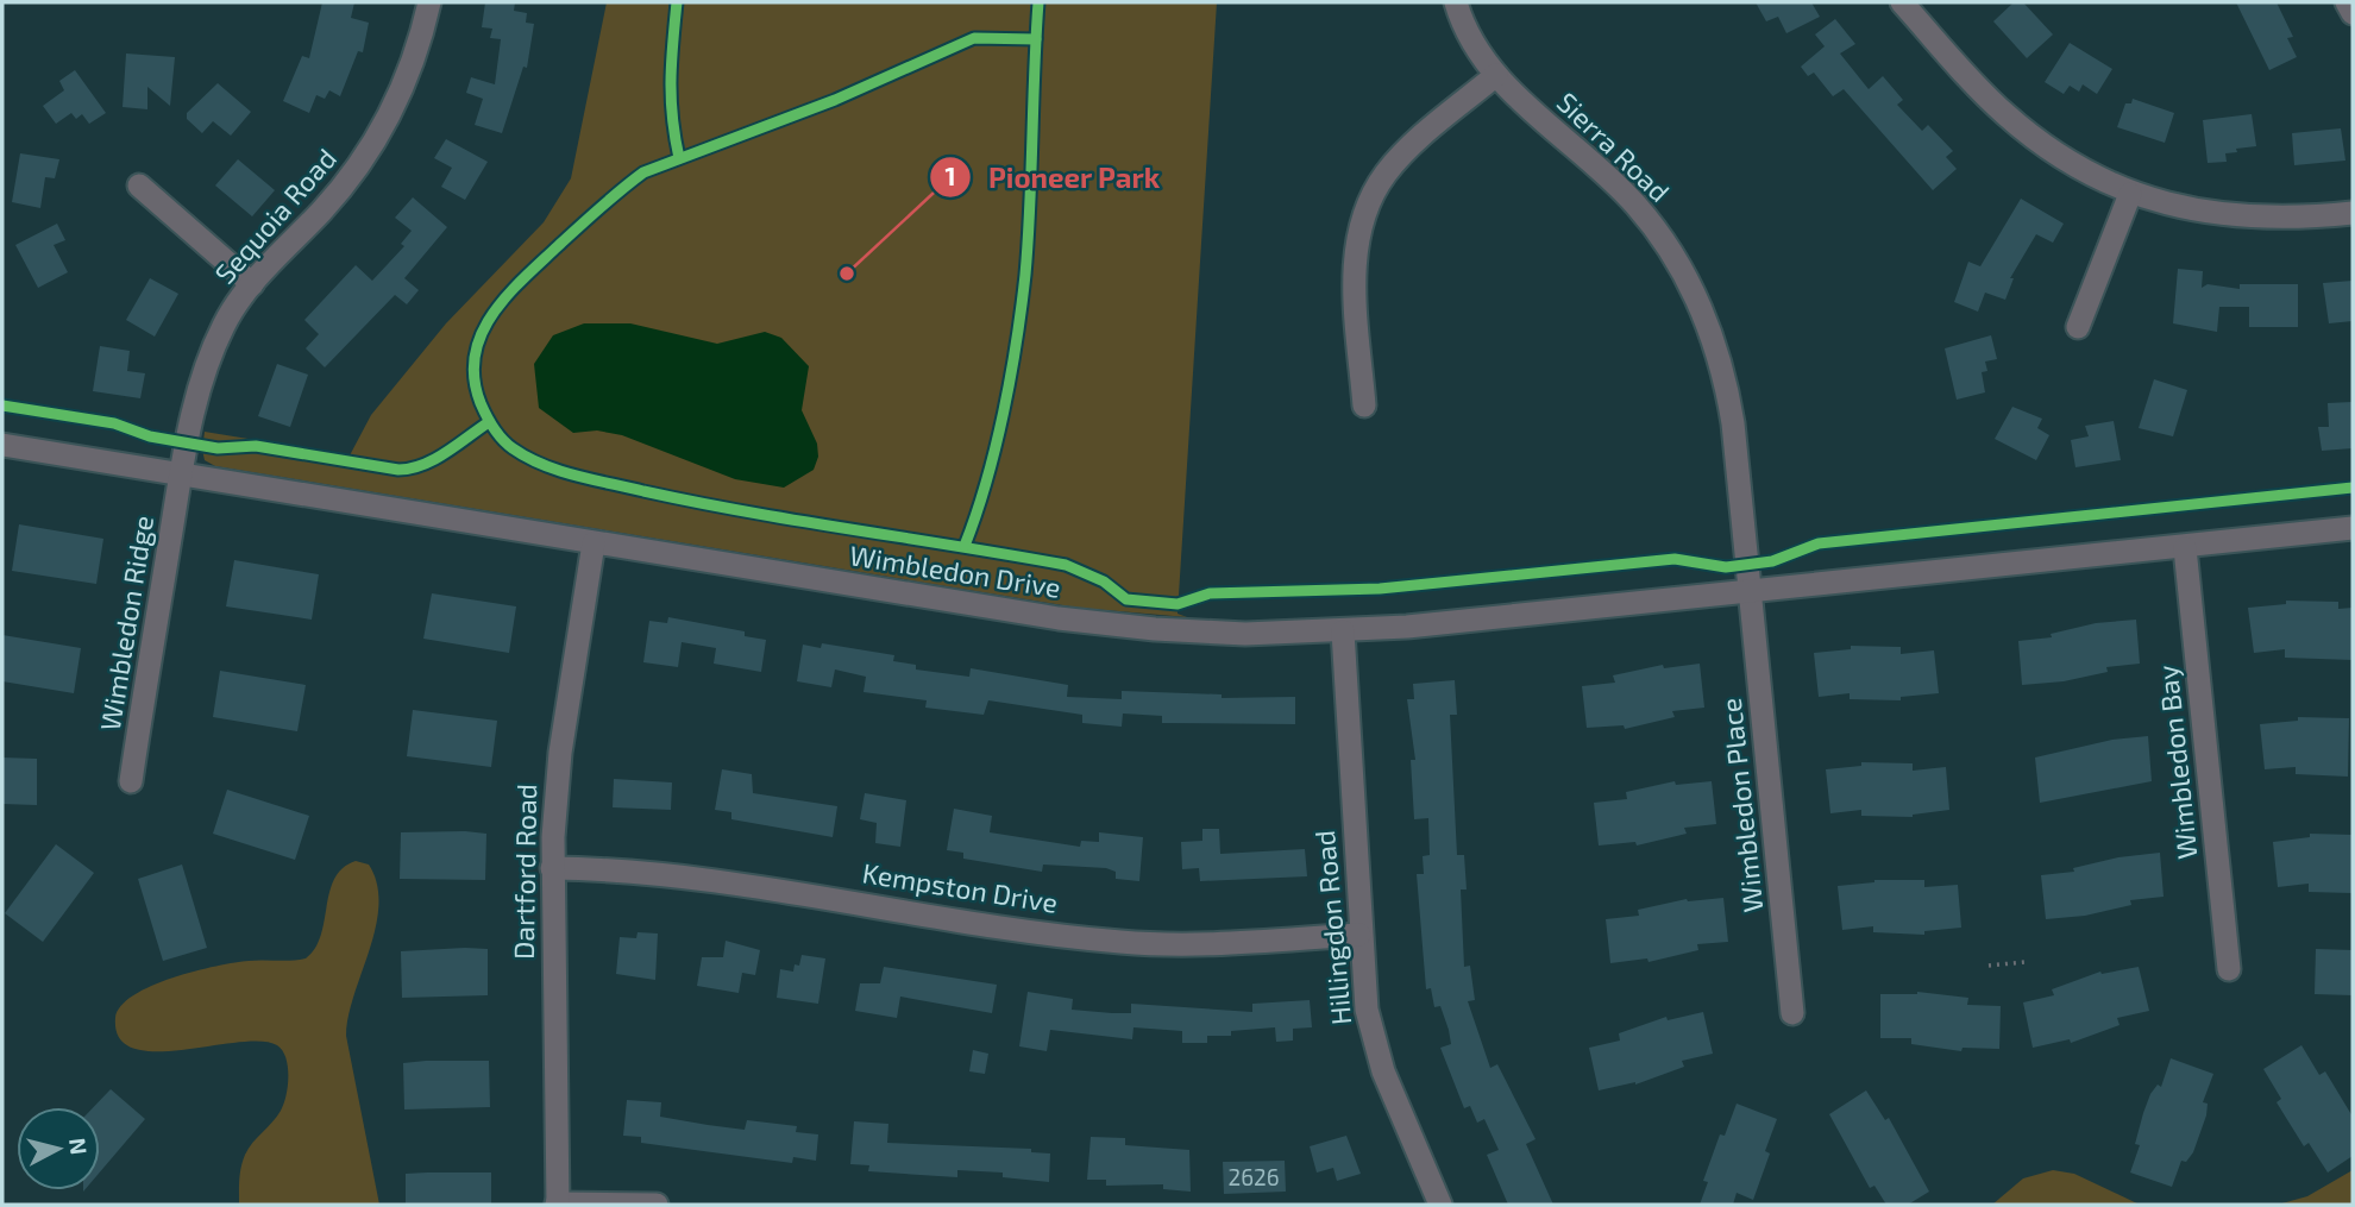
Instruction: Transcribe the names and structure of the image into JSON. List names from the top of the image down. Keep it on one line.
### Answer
{"streets":{"street":["Sierra Road","Sequoia Road","Wimbledon Drive","Wimbledon Ridge","Wimbledon Bay","Wimbledon Place","Dartford Road","Kempston Drive","Hillingdon Road"]},"crossings":[["Sierra Road","Wimbledon Drive"],["Sierra Road","Wimbledon Place"],["Sequoia Road","Wimbledon Drive"],["Sequoia Road","Wimbledon Ridge"],["Wimbledon Drive","Wimbledon Ridge"],["Wimbledon Drive","Wimbledon Bay"],["Wimbledon Drive","Wimbledon Place"],["Wimbledon Drive","Dartford Road"],["Wimbledon Drive","Hillingdon Road"],["Dartford Road","Kempston Drive"],["Kempston Drive","Hillingdon Road"]],"places":["Pioneer Park"],"house_numbers":["2626"],"north":"right"}
